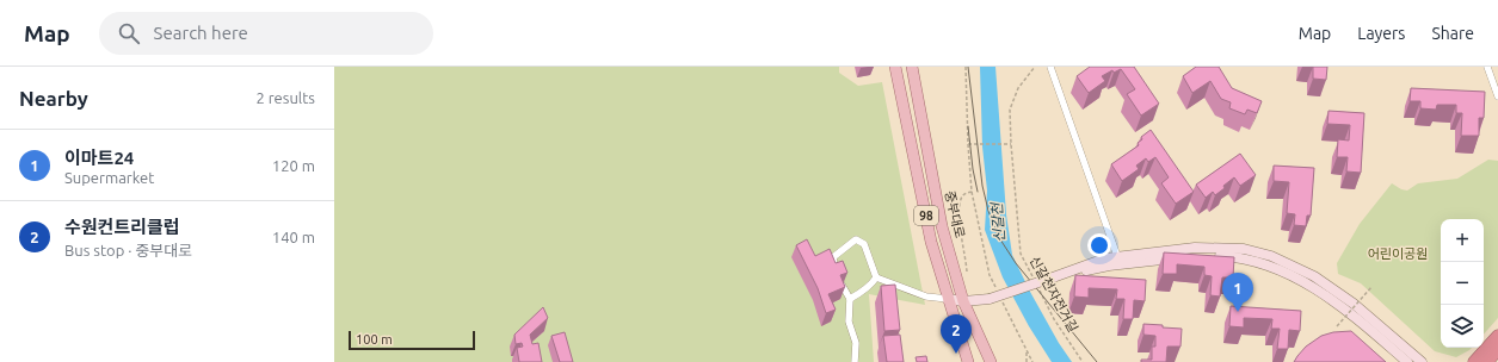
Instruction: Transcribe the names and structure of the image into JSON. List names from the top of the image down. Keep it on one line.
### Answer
{"streets":{"main road":["중부대로","98"],"path":["신갈천자전거길"]},"water":["신갈천"],"parks":["어린이공원"],"scale_bar":"100 m","page":{"header":"Map","search":"Search here","nav":["Map","Layers","Share"],"heading":["Nearby","2 results"],"list":[{"mark":"1","name":"이마트24","note":"Supermarket","value":"120 m"},{"mark":"2","name":"수원컨트리클럽","note":"Bus stop · 중부대로","value":"140 m"}],"map_buttons":["+","−"],"pins":["1","2"],"scale":"100 m"}}
